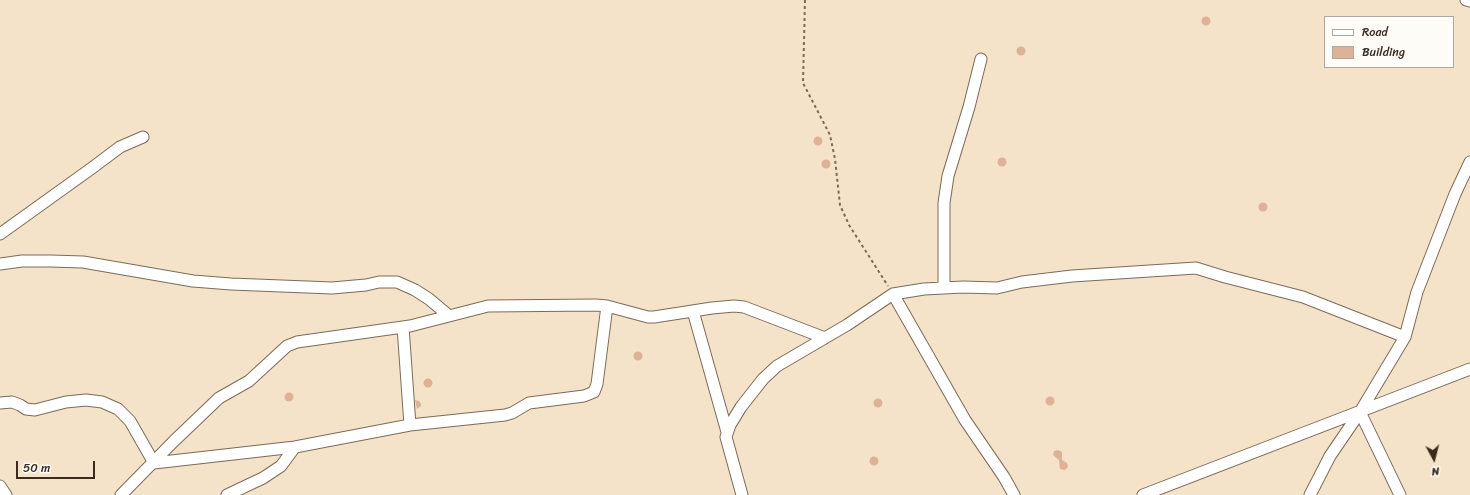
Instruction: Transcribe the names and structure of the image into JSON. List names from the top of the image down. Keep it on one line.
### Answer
{"legend":["Road","Building"],"scale_bar":"50 m","north":"bottom"}
